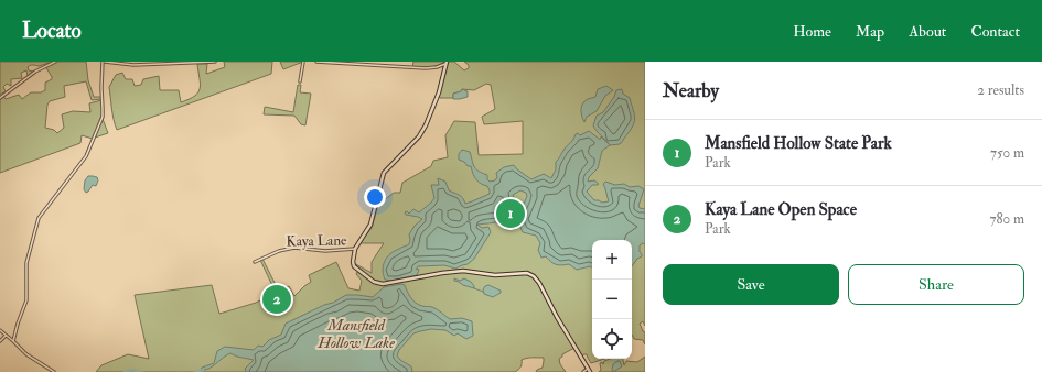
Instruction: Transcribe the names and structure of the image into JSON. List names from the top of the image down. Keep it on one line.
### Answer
{"streets":{"street":["Kaya Lane"]},"water":["Mansfield Hollow Lake"],"page":{"header":"Locato","nav":["Home","Map","About","Contact"],"heading":["Nearby","2 results"],"list":[{"mark":"1","name":"Mansfield Hollow State Park","note":"Park","value":"750 m"},{"mark":"2","name":"Kaya Lane Open Space","note":"Park","value":"780 m"}],"pins":["1","2"],"map_buttons":["+","−"],"buttons":["Save","Share"]}}
